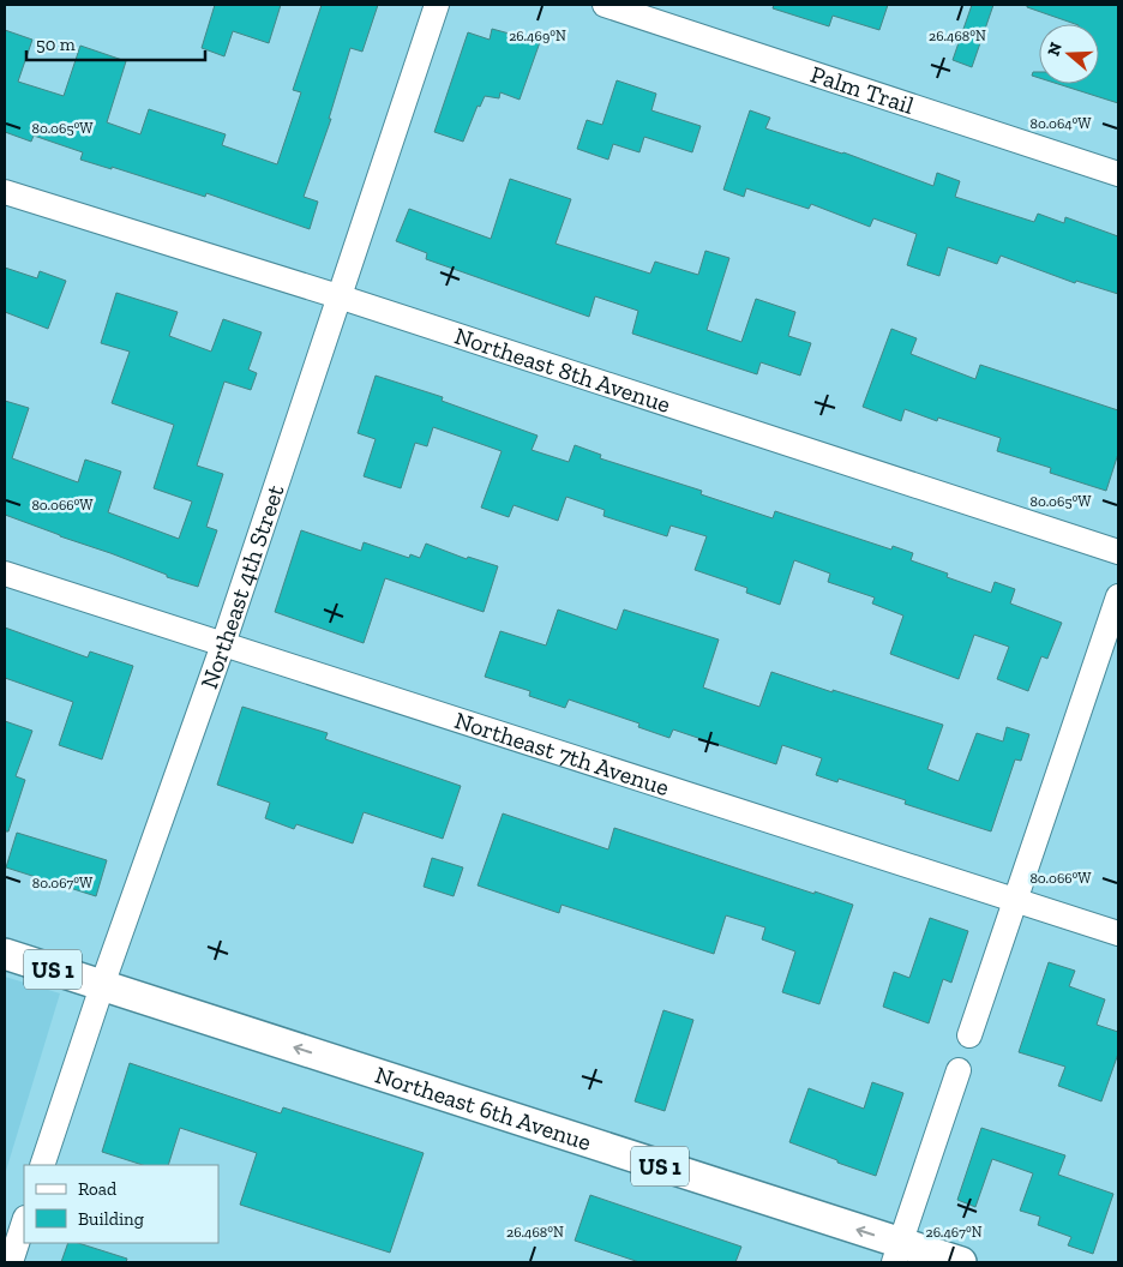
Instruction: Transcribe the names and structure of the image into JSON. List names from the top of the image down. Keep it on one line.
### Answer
{"streets":{"main road":["US 1","Northeast 6th Avenue"],"street":["Palm Trail","Northeast 8th Avenue","Northeast 4th Street","Northeast 7th Avenue"]},"crossings":[["Northeast 8th Avenue","Northeast 4th Street"],["Northeast 4th Street","Northeast 7th Avenue"],["Northeast 4th Street","Northeast 6th Avenue"]],"one_way":["Northeast 6th Avenue"],"legend":["Road","Building"],"scale_bar":"50 m","north":"left","coordinates":["26.469°N","26.468°N","80.064°W","80.065°W","80.066°W","80.067°W","26.467°N"]}
